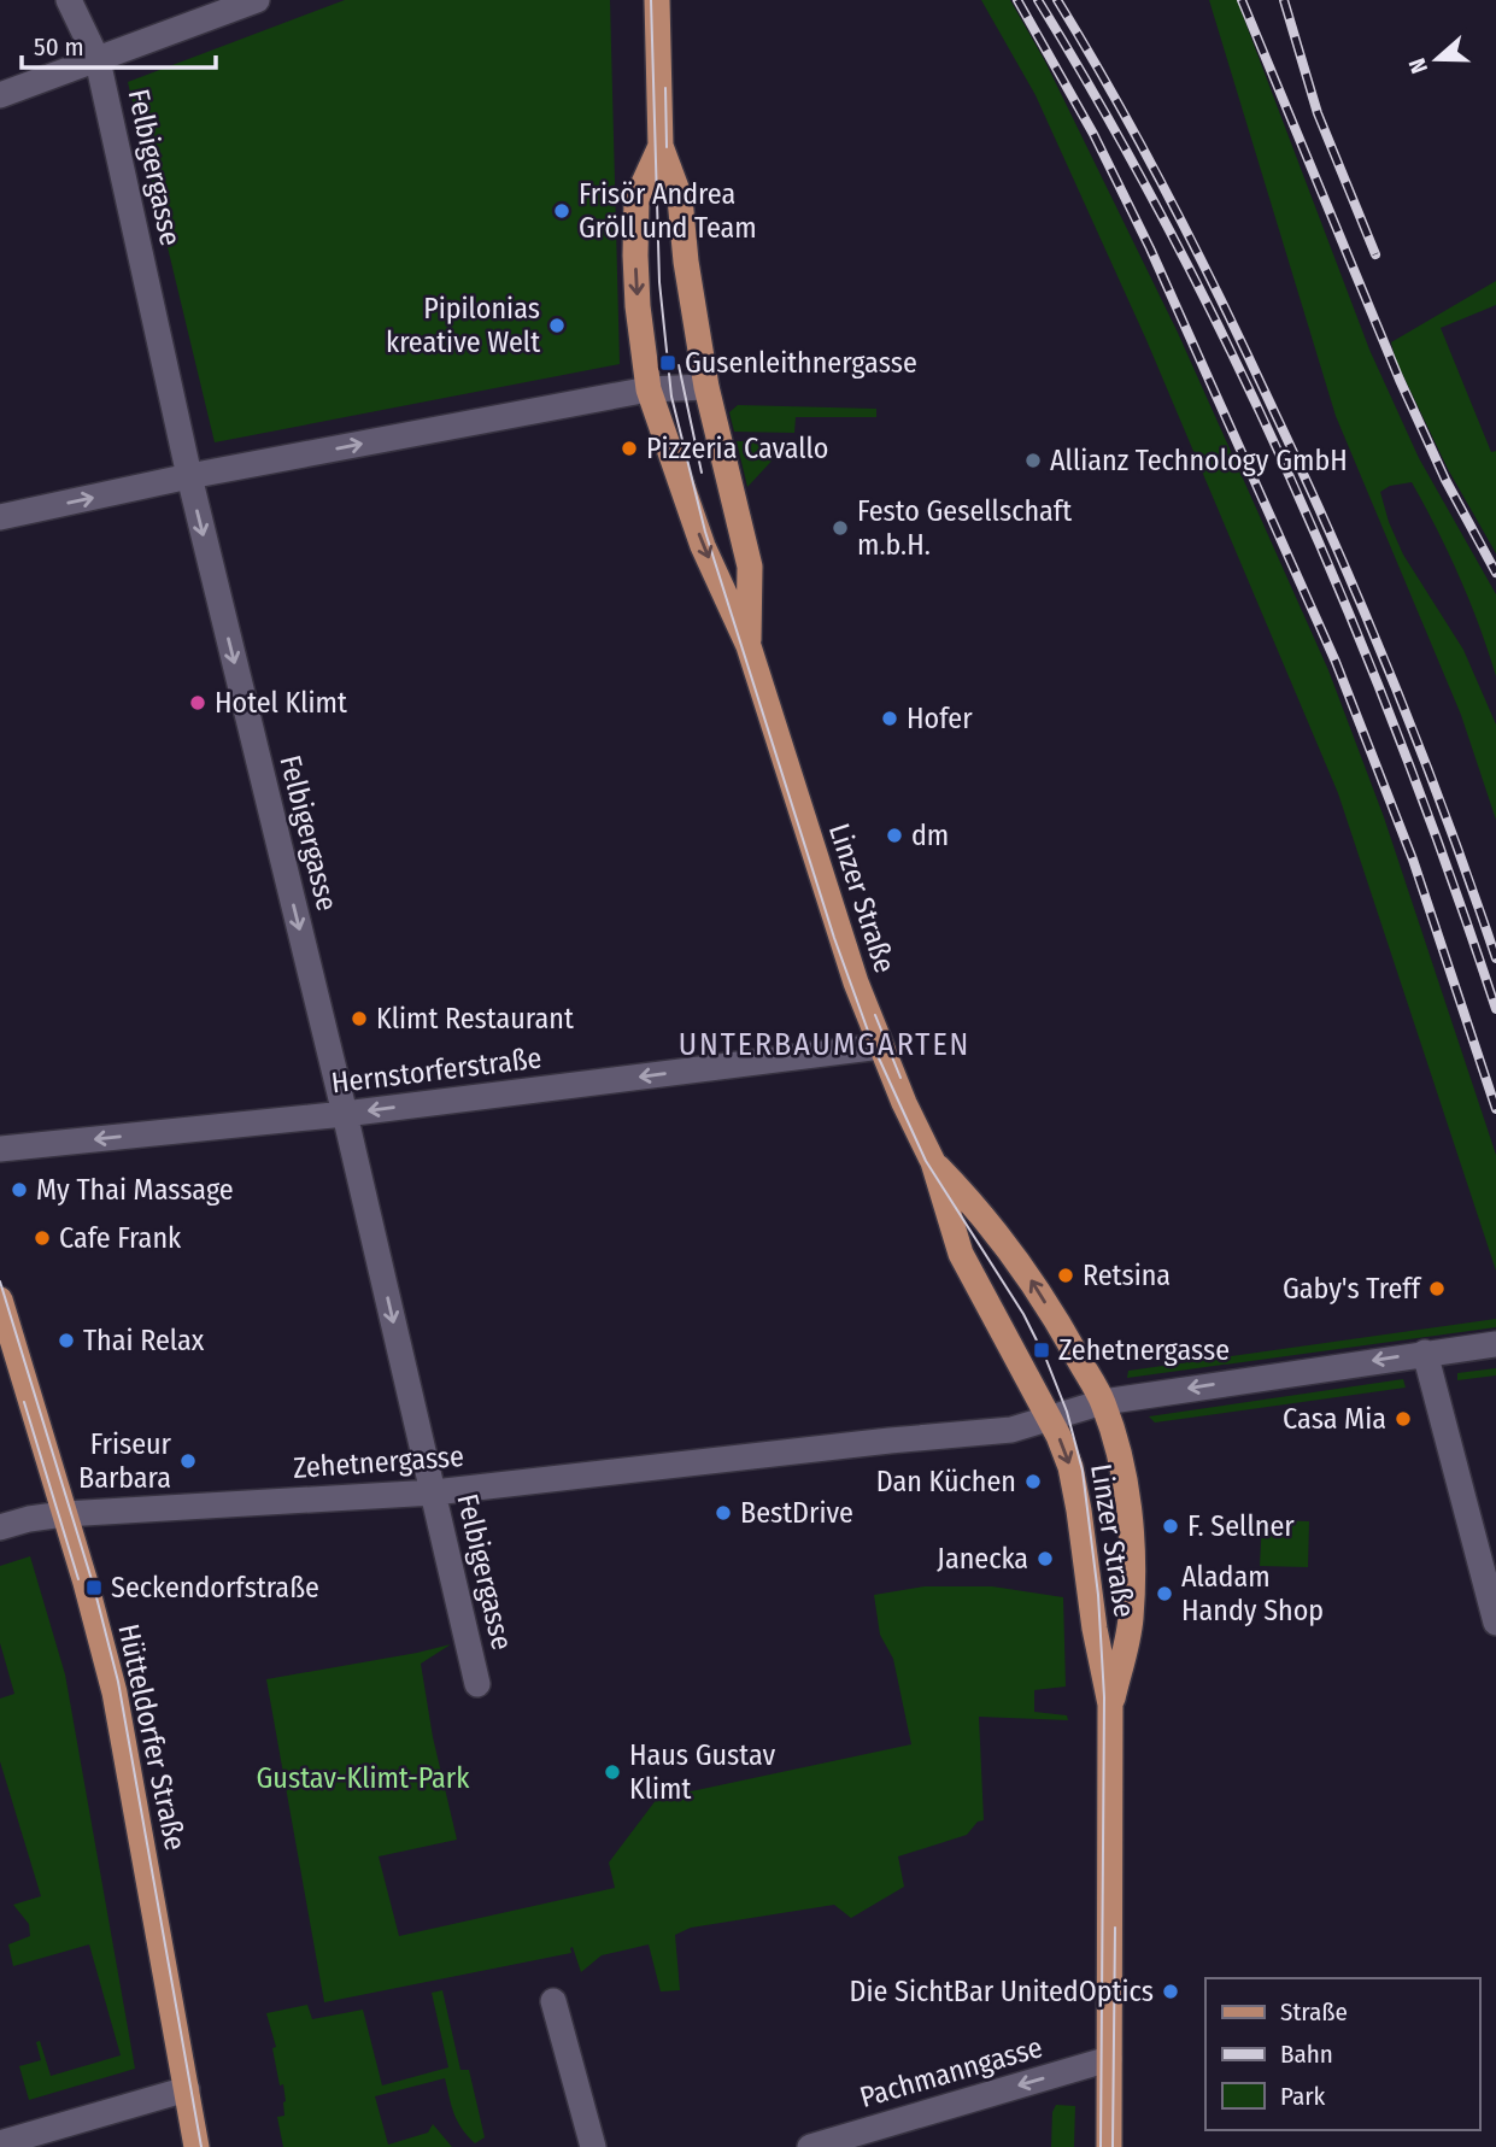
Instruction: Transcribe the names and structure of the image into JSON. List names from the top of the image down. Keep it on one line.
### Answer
{"streets":{"main road":["Linzer Straße","Hütteldorfer Straße"],"street":["Felbigergasse","Hernstorferstraße","Zehetnergasse","Pachmanngasse"]},"crossings":[["Felbigergasse","Hernstorferstraße"],["Felbigergasse","Zehetnergasse"],["Linzer Straße","Hernstorferstraße"],["Linzer Straße","Zehetnergasse"],["Linzer Straße","Pachmanngasse"],["Zehetnergasse","Hütteldorfer Straße"]],"one_way":["Felbigergasse","Hernstorferstraße","Pachmanngasse"],"districts":["UNTERBAUMGARTEN"],"parks":["Gustav-Klimt-Park"],"places":{"other":["Frisör Andrea Gröll und Team","Pipilonias kreative Welt","Pizzeria Cavallo","Allianz Technology GmbH","Festo Gesellschaft m.b.H.","Hotel Klimt","Hofer","dm","Klimt Restaurant","My Thai Massage","Cafe Frank","Retsina","Gaby's Treff","Thai Relax","Casa Mia","Friseur Barbara","Dan Küchen","BestDrive","F. Sellner","Janecka","Aladam Handy Shop","Haus Gustav Klimt","Die SichtBar UnitedOptics"],"transit":["Gusenleithnergasse","Zehetnergasse","Seckendorfstraße"]},"legend":["Straße","Bahn","Park"],"scale_bar":"50 m","north":"left"}
